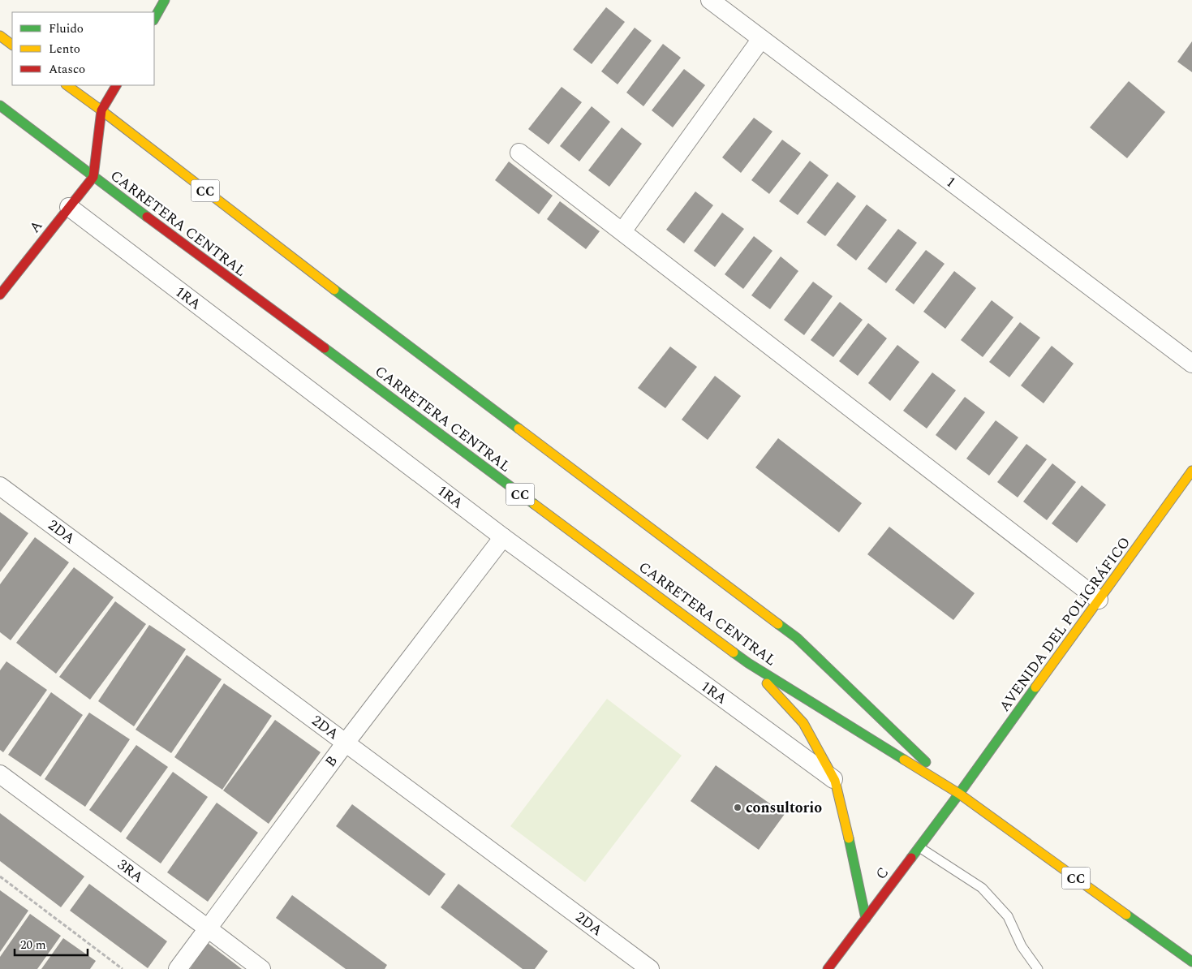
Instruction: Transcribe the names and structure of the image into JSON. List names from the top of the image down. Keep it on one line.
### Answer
{"streets":{"main road":["CC","CARRETERA CENTRAL","A","AVENIDA DEL POLIGRÁFICO","C"],"street":["1","1RA","2DA","B","3RA"]},"crossings":[["CARRETERA CENTRAL","A"],["CARRETERA CENTRAL","AVENIDA DEL POLIGRÁFICO"],["CARRETERA CENTRAL","C"],["A","1RA"],["1RA","B"],["2DA","B"],["AVENIDA DEL POLIGRÁFICO","C"],["B","3RA"]],"places":["consultorio"],"legend":["Fluido","Lento","Atasco"],"scale_bar":"20 m"}
